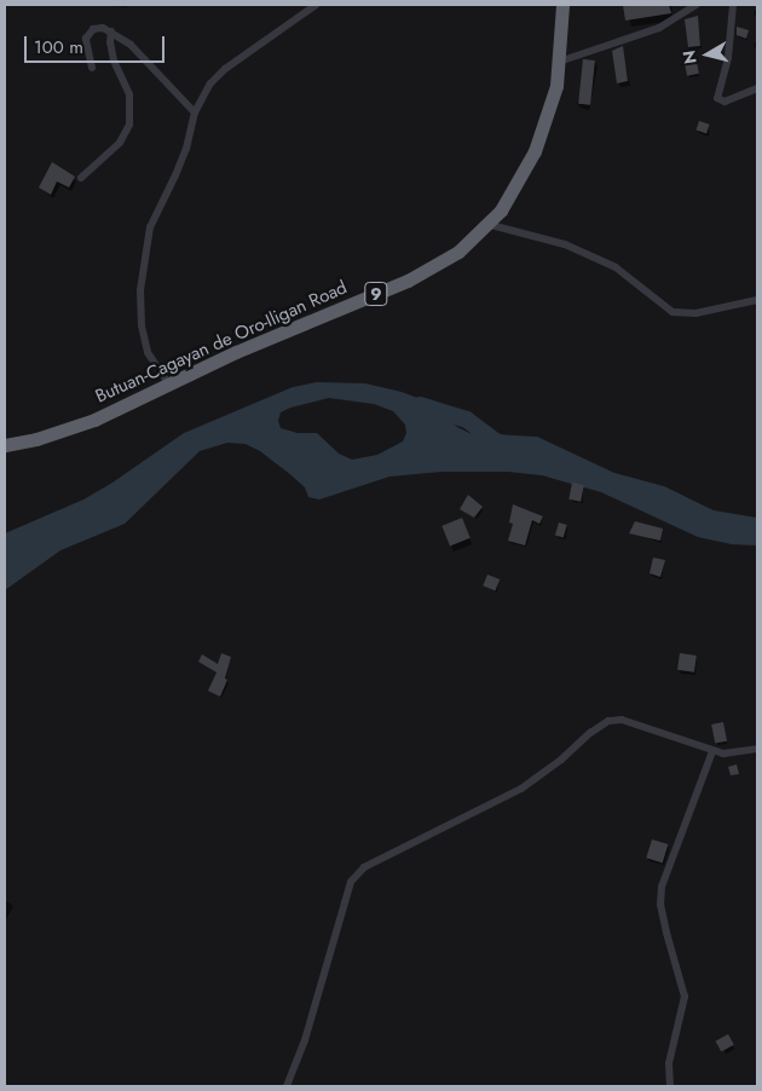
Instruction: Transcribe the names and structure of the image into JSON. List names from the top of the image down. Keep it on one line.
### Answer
{"streets":{"highway":["9","Butuan-Cagayan de Oro-Iligan Road"]},"scale_bar":"100 m","north":"left"}
